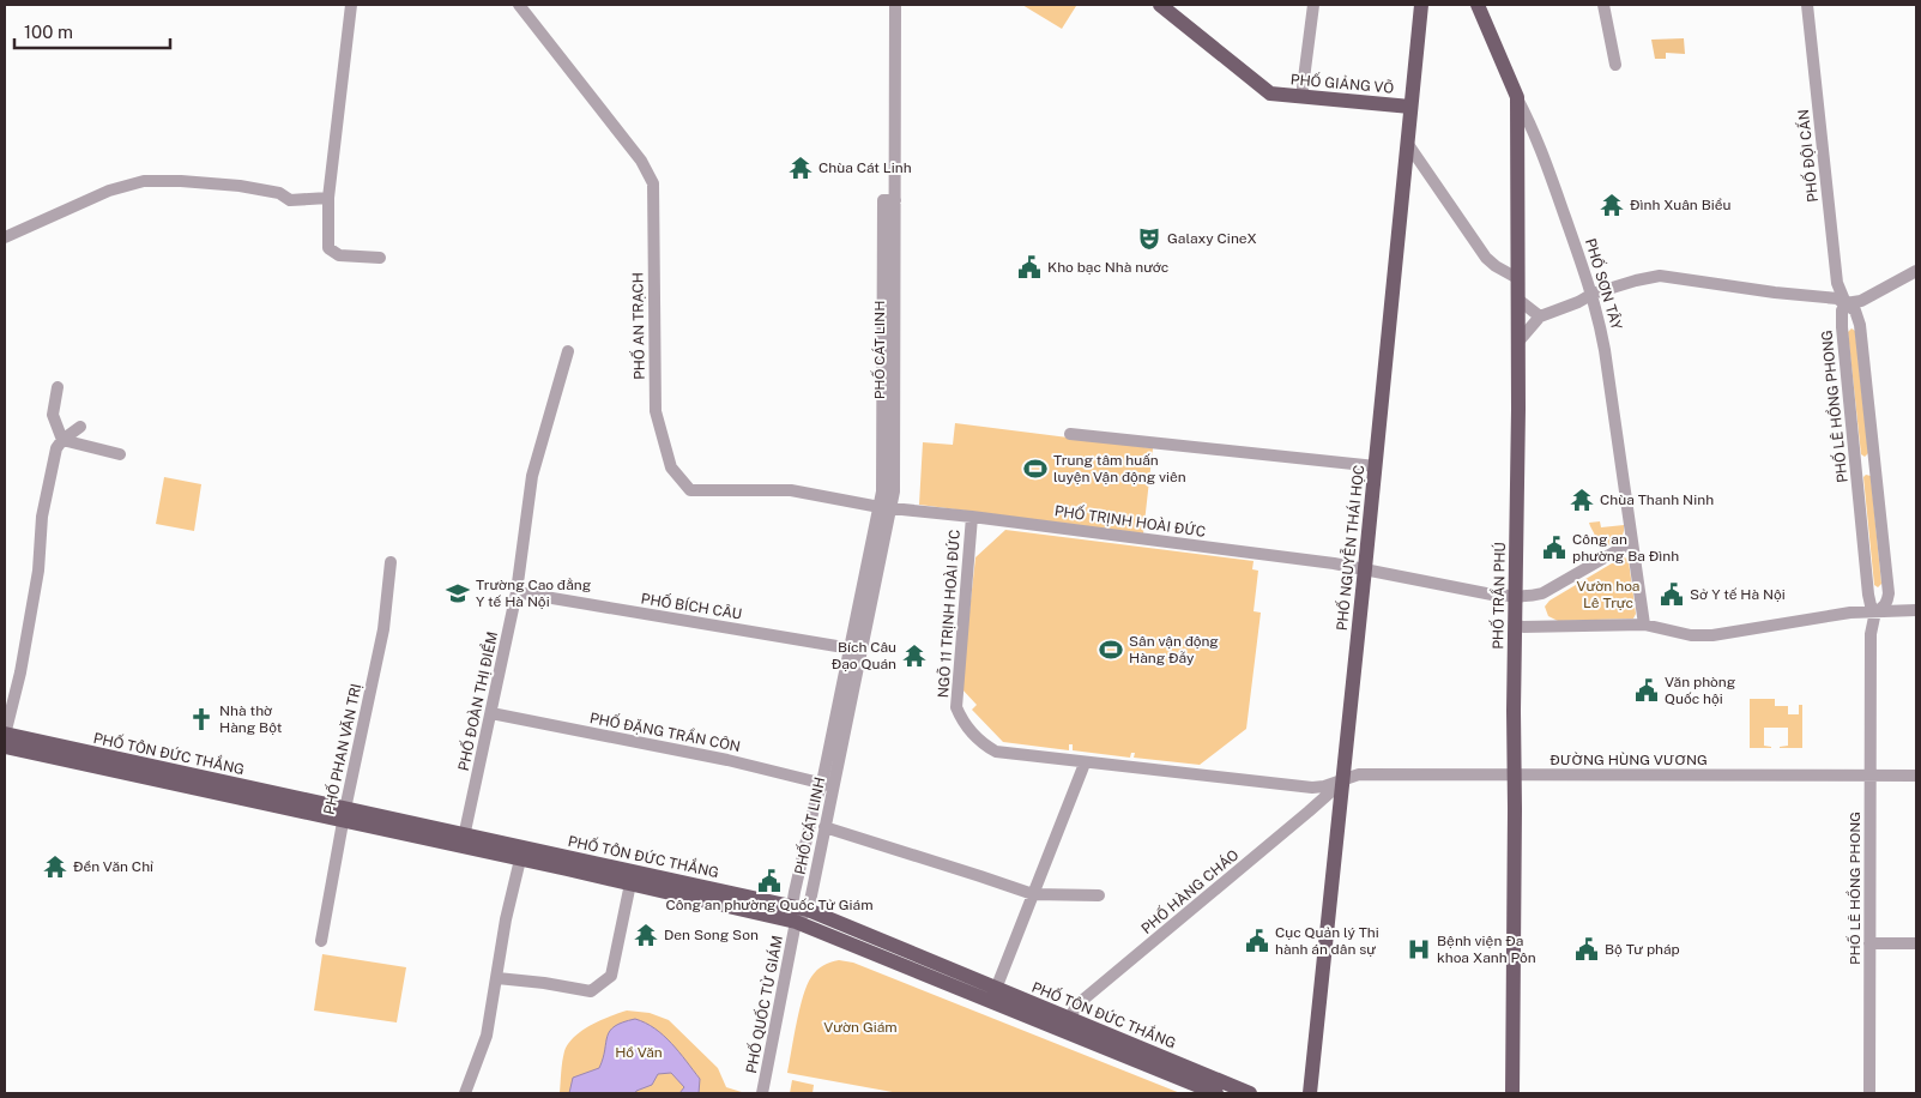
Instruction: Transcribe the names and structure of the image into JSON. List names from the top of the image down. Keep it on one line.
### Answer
{"streets":{"main road":["PHỐ GIẢNG VÕ","PHỐ SƠN TÂY","PHỐ NGUYỄN THÁI HỌC","PHỐ TRẦN PHÚ","PHỐ TÔN ĐỨC THẮNG"],"street":["PHỐ ĐỘI CẤN","PHỐ AN TRẠCH","PHỐ CÁT LINH","PHỐ LÊ HỒNG PHONG","PHỐ TRỊNH HOÀI ĐỨC","PHỐ BÍCH CÂU","NGÕ 11 TRỊNH HOÀI ĐỨC","PHỐ ĐOÀN THỊ ĐIỂM","PHỐ ĐẶNG TRẦN CÔN","PHỐ PHAN VĂN TRỊ","ĐƯỜNG HÙNG VƯƠNG","PHỐ HÀNG CHÁO","PHỐ QUỐC TỬ GIÁM"]},"crossings":[["PHỐ GIẢNG VÕ","PHỐ NGUYỄN THÁI HỌC"],["PHỐ ĐỘI CẤN","PHỐ LÊ HỒNG PHONG"],["PHỐ SƠN TÂY","PHỐ TRỊNH HOÀI ĐỨC"],["PHỐ SƠN TÂY","PHỐ TRẦN PHÚ"],["PHỐ AN TRẠCH","PHỐ CÁT LINH"],["PHỐ AN TRẠCH","PHỐ TRỊNH HOÀI ĐỨC"],["PHỐ CÁT LINH","PHỐ TRỊNH HOÀI ĐỨC"],["PHỐ CÁT LINH","PHỐ BÍCH CÂU"],["PHỐ CÁT LINH","PHỐ ĐẶNG TRẦN CÔN"],["PHỐ CÁT LINH","PHỐ TÔN ĐỨC THẮNG"],["PHỐ CÁT LINH","PHỐ QUỐC TỬ GIÁM"],["PHỐ LÊ HỒNG PHONG","ĐƯỜNG HÙNG VƯƠNG"],["PHỐ TRỊNH HOÀI ĐỨC","PHỐ NGUYỄN THÁI HỌC"],["PHỐ TRỊNH HOÀI ĐỨC","PHỐ TRẦN PHÚ"],["PHỐ TRỊNH HOÀI ĐỨC","NGÕ 11 TRỊNH HOÀI ĐỨC"],["PHỐ NGUYỄN THÁI HỌC","NGÕ 11 TRỊNH HOÀI ĐỨC"],["PHỐ NGUYỄN THÁI HỌC","ĐƯỜNG HÙNG VƯƠNG"],["PHỐ NGUYỄN THÁI HỌC","PHỐ HÀNG CHÁO"],["PHỐ TRẦN PHÚ","ĐƯỜNG HÙNG VƯƠNG"],["PHỐ BÍCH CÂU","PHỐ ĐOÀN THỊ ĐIỂM"],["NGÕ 11 TRỊNH HOÀI ĐỨC","ĐƯỜNG HÙNG VƯƠNG"],["NGÕ 11 TRỊNH HOÀI ĐỨC","PHỐ HÀNG CHÁO"],["PHỐ ĐOÀN THỊ ĐIỂM","PHỐ ĐẶNG TRẦN CÔN"],["PHỐ ĐOÀN THỊ ĐIỂM","PHỐ TÔN ĐỨC THẮNG"],["PHỐ PHAN VĂN TRỊ","PHỐ TÔN ĐỨC THẮNG"],["PHỐ TÔN ĐỨC THẮNG","PHỐ HÀNG CHÁO"],["PHỐ TÔN ĐỨC THẮNG","PHỐ QUỐC TỬ GIÁM"],["ĐƯỜNG HÙNG VƯƠNG","PHỐ HÀNG CHÁO"]],"parks":["Vườn hoa Lê Trực","Vườn Giám","Hồ Văn"],"places":{"temple":["Chùa Cát Linh","Đình Xuân Biểu","Chùa Thanh Ninh","Bích Câu Đạo Quán","Đền Văn Chỉ","Den Song Son"],"theatre":["Galaxy CineX"],"public building":["Kho bạc Nhà nước","Công an phường Ba Đình","Sở Y tế Hà Nội","Văn phòng Quốc hội","Công an phường Quốc Tử Giám","Cục Quản lý Thi hành án dân sự","Bộ Tư pháp"],"sports":["Trung tâm huấn luyện Vận động viên","Sân vận động Hàng Đẫy"],"school or university":["Trường Cao đẳng Y tế Hà Nội"],"church":["Nhà thờ Hàng Bột"],"hospital":["Bệnh viện Đa khoa Xanh Pôn"]},"scale_bar":"100 m"}
